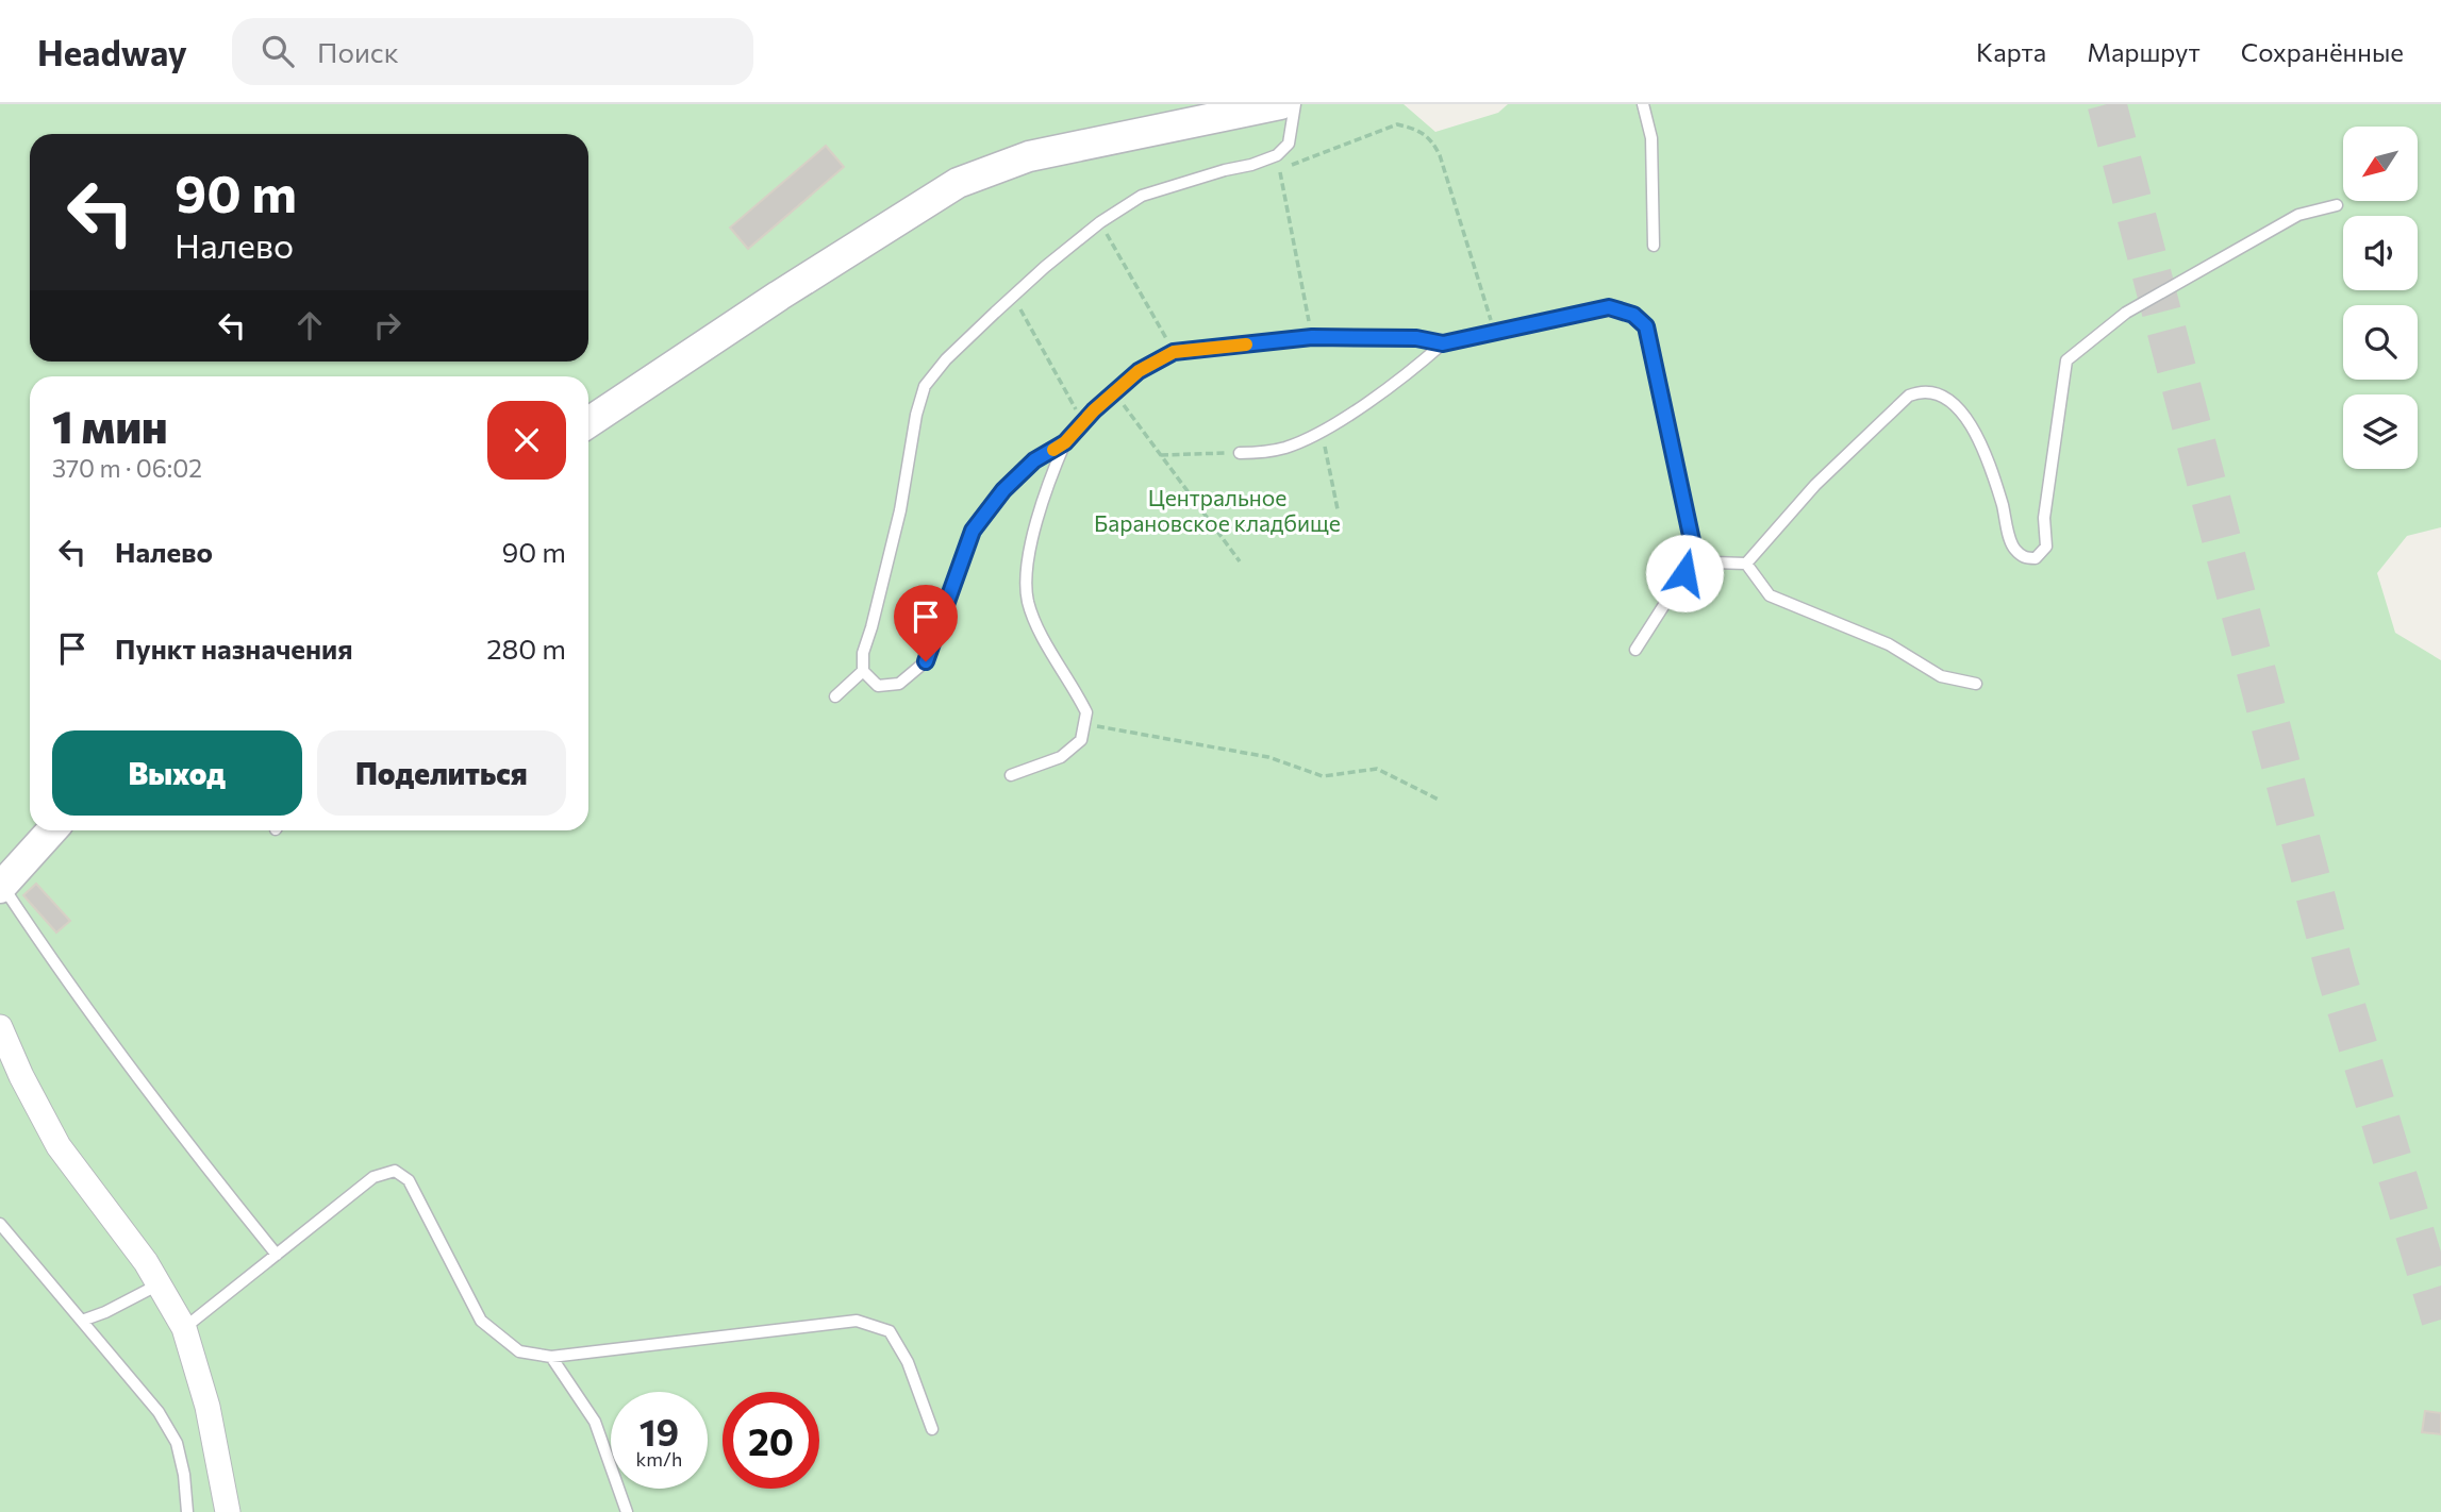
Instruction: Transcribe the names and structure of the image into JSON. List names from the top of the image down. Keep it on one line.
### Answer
{"parks":["Центральное Барановское кладбище"],"north":"bottom left","page":{"header":"Headway","search":"Поиск","nav":["Карта","Маршрут","Сохранённые"],"turn":["90 m","Налево"],"heading":["1 мин","370 m · 06:02"],"list":[{"name":"Налево","value":"90 m"},{"name":"Пункт назначения","value":"280 m"}],"buttons":["Выход","Поделиться"],"speed":"19 km/h","limit":"20"}}
